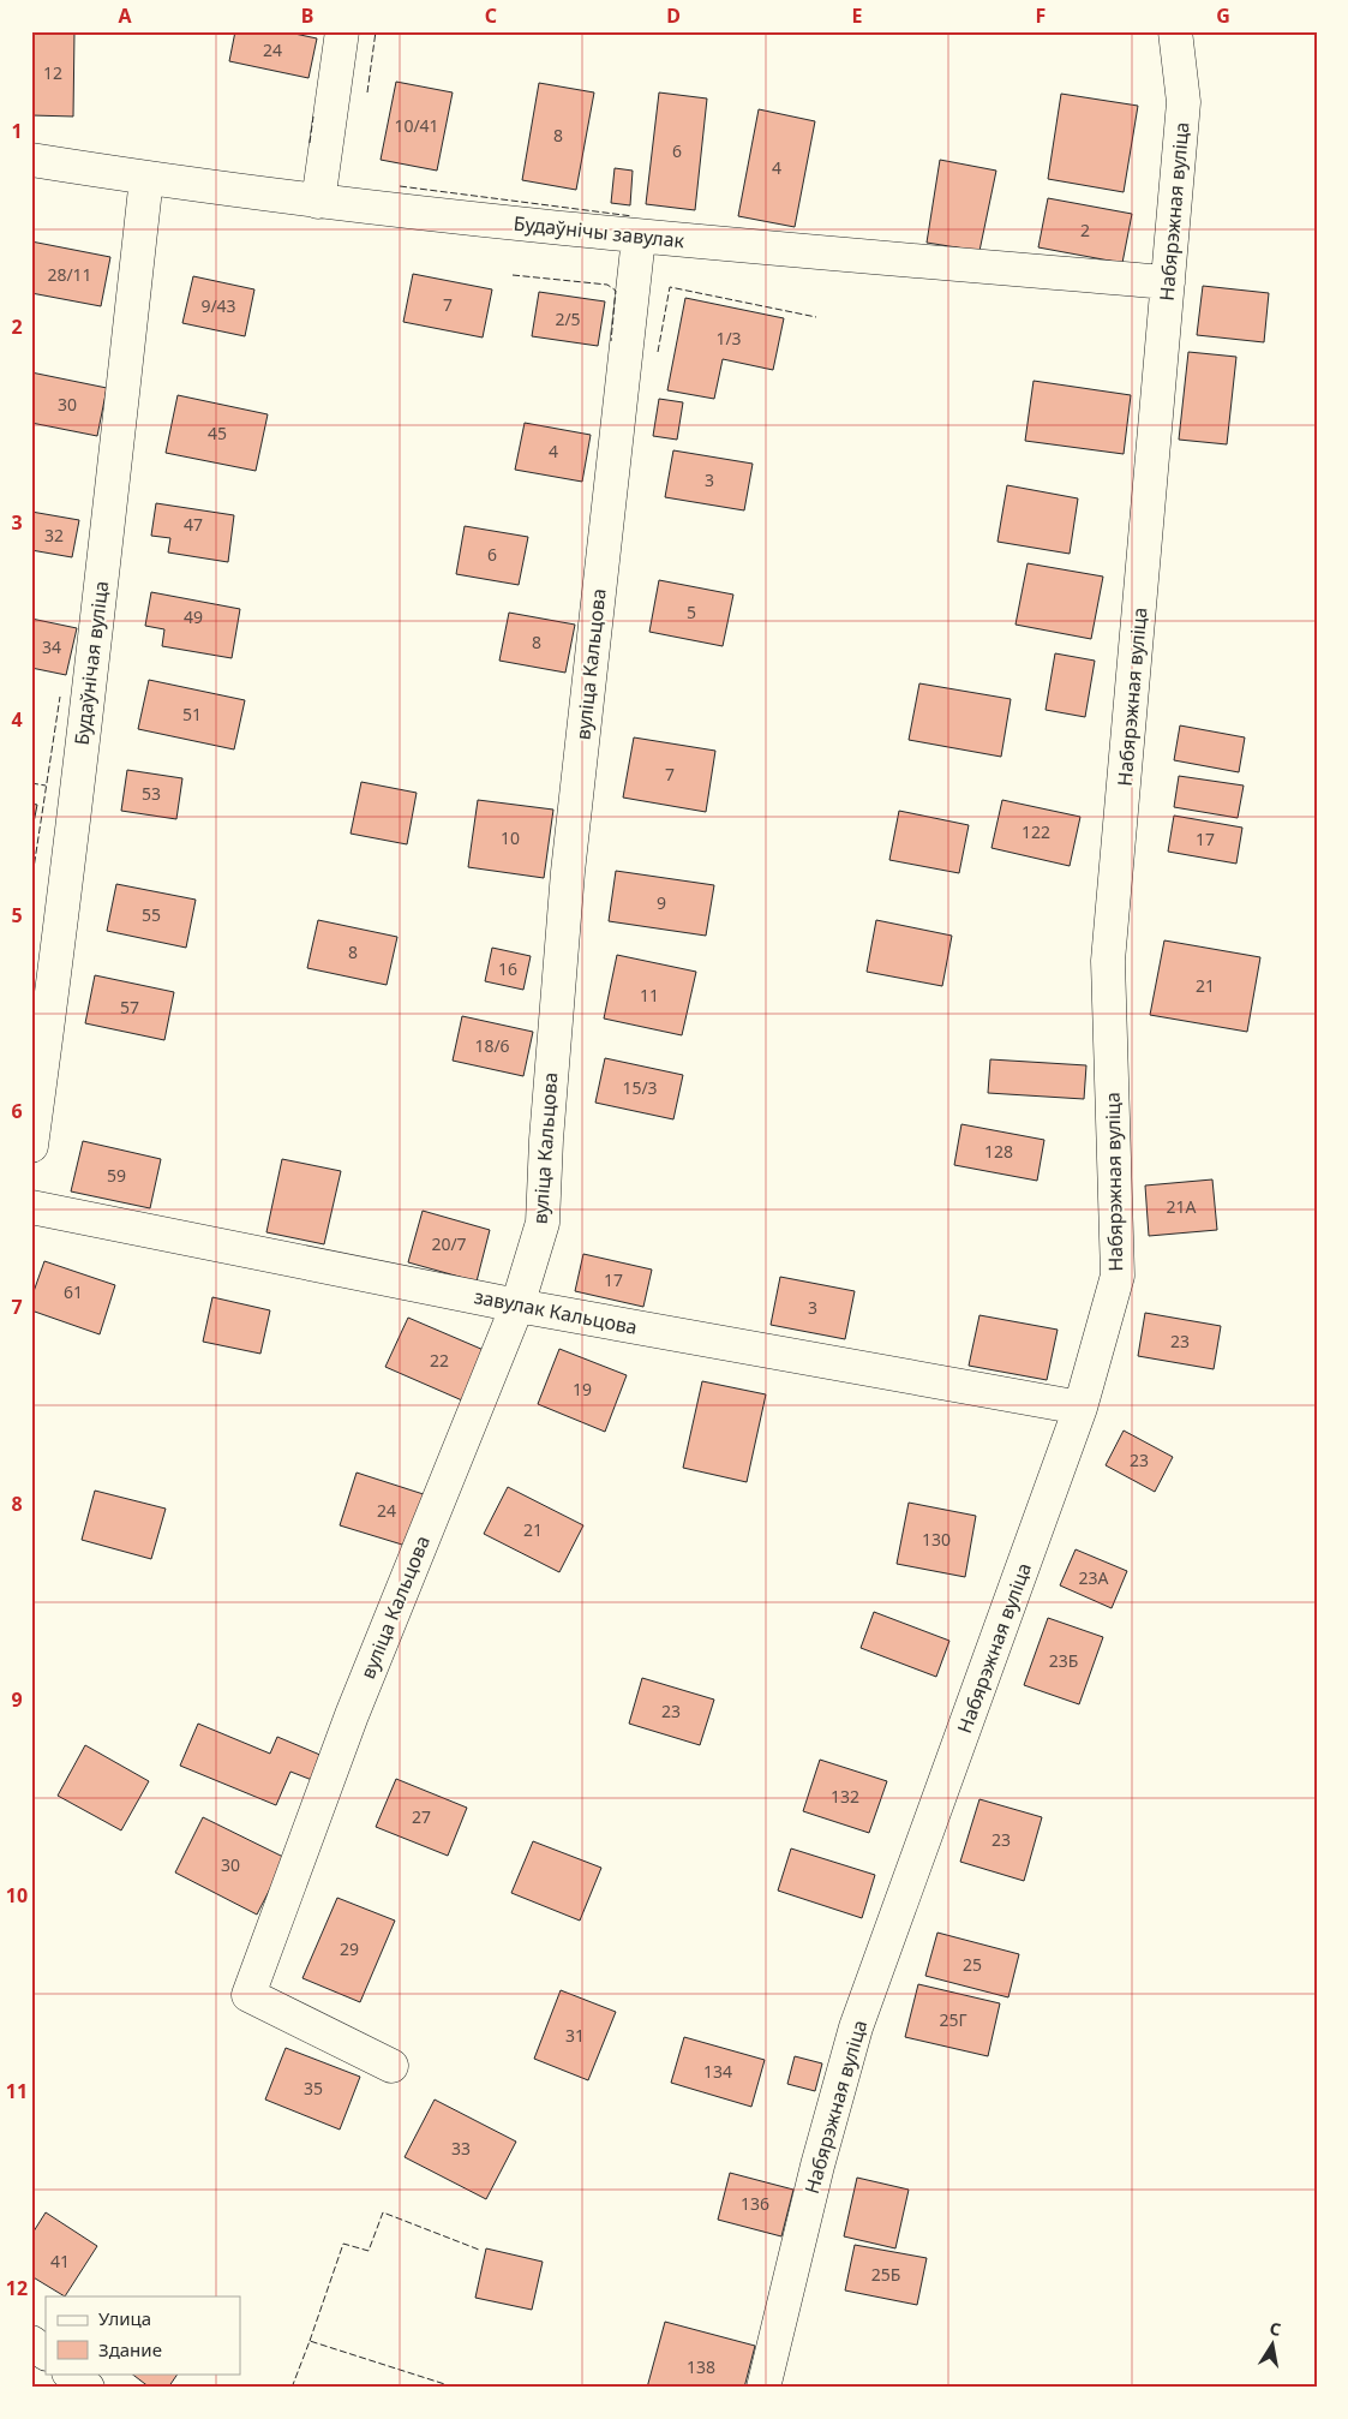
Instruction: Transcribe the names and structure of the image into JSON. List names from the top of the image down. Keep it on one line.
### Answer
{"streets":{"street":["Набярэжная вуліца","Будаўнічы завулак","Будаўнічая вуліца","вуліца Кальцова","завулак Кальцова"]},"crossings":[["Набярэжная вуліца","Будаўнічы завулак"],["Набярэжная вуліца","завулак Кальцова"],["Будаўнічы завулак","Будаўнічая вуліца"],["Будаўнічы завулак","вуліца Кальцова"],["вуліца Кальцова","завулак Кальцова"]],"house_numbers":["24","12","10/41","8","6","4","2","28/11","7","9/43","2/5","1/3","30","45","4","3","47","32","6","5","49","8","34","51","7","53","122","10","17","9","55","8","16","21","11","57","18/6","15/3","128","59","21А","20/7","17","61","3","23","22","19","23","24","21","130","23А","23Б","23","132","27","23","30","29","25","25Г","31","134","35","33","136","41","25Б","138"],"legend":["Улица","Здание"],"north":"top","grid":{"columns":["A","B","C","D","E","F","G"],"rows":["1","2","3","4","5","6","7","8","9","10","11","12"]}}
